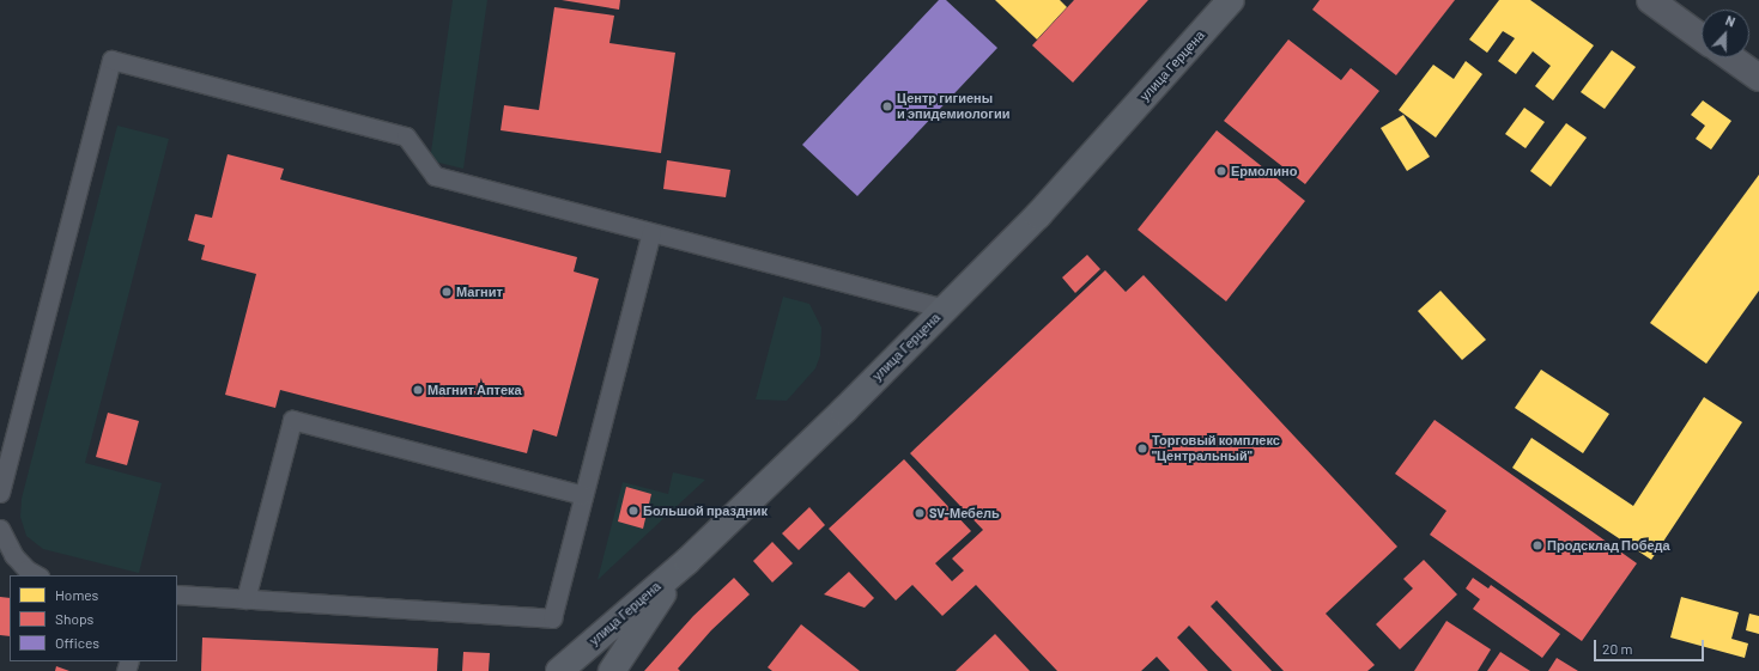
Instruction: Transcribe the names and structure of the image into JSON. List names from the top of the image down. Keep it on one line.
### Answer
{"streets":{"street":["улица Герцена"]},"places":["Центр гигиены и эпидемиологии","Ермолино","Магнит","Магнит Аптека","Торговый комплекс \"Центральный\"","Большой праздник","SV-Мебель","Продсклад Победа"],"legend":["Homes","Shops","Offices"],"scale_bar":"20 m","north":"top"}
